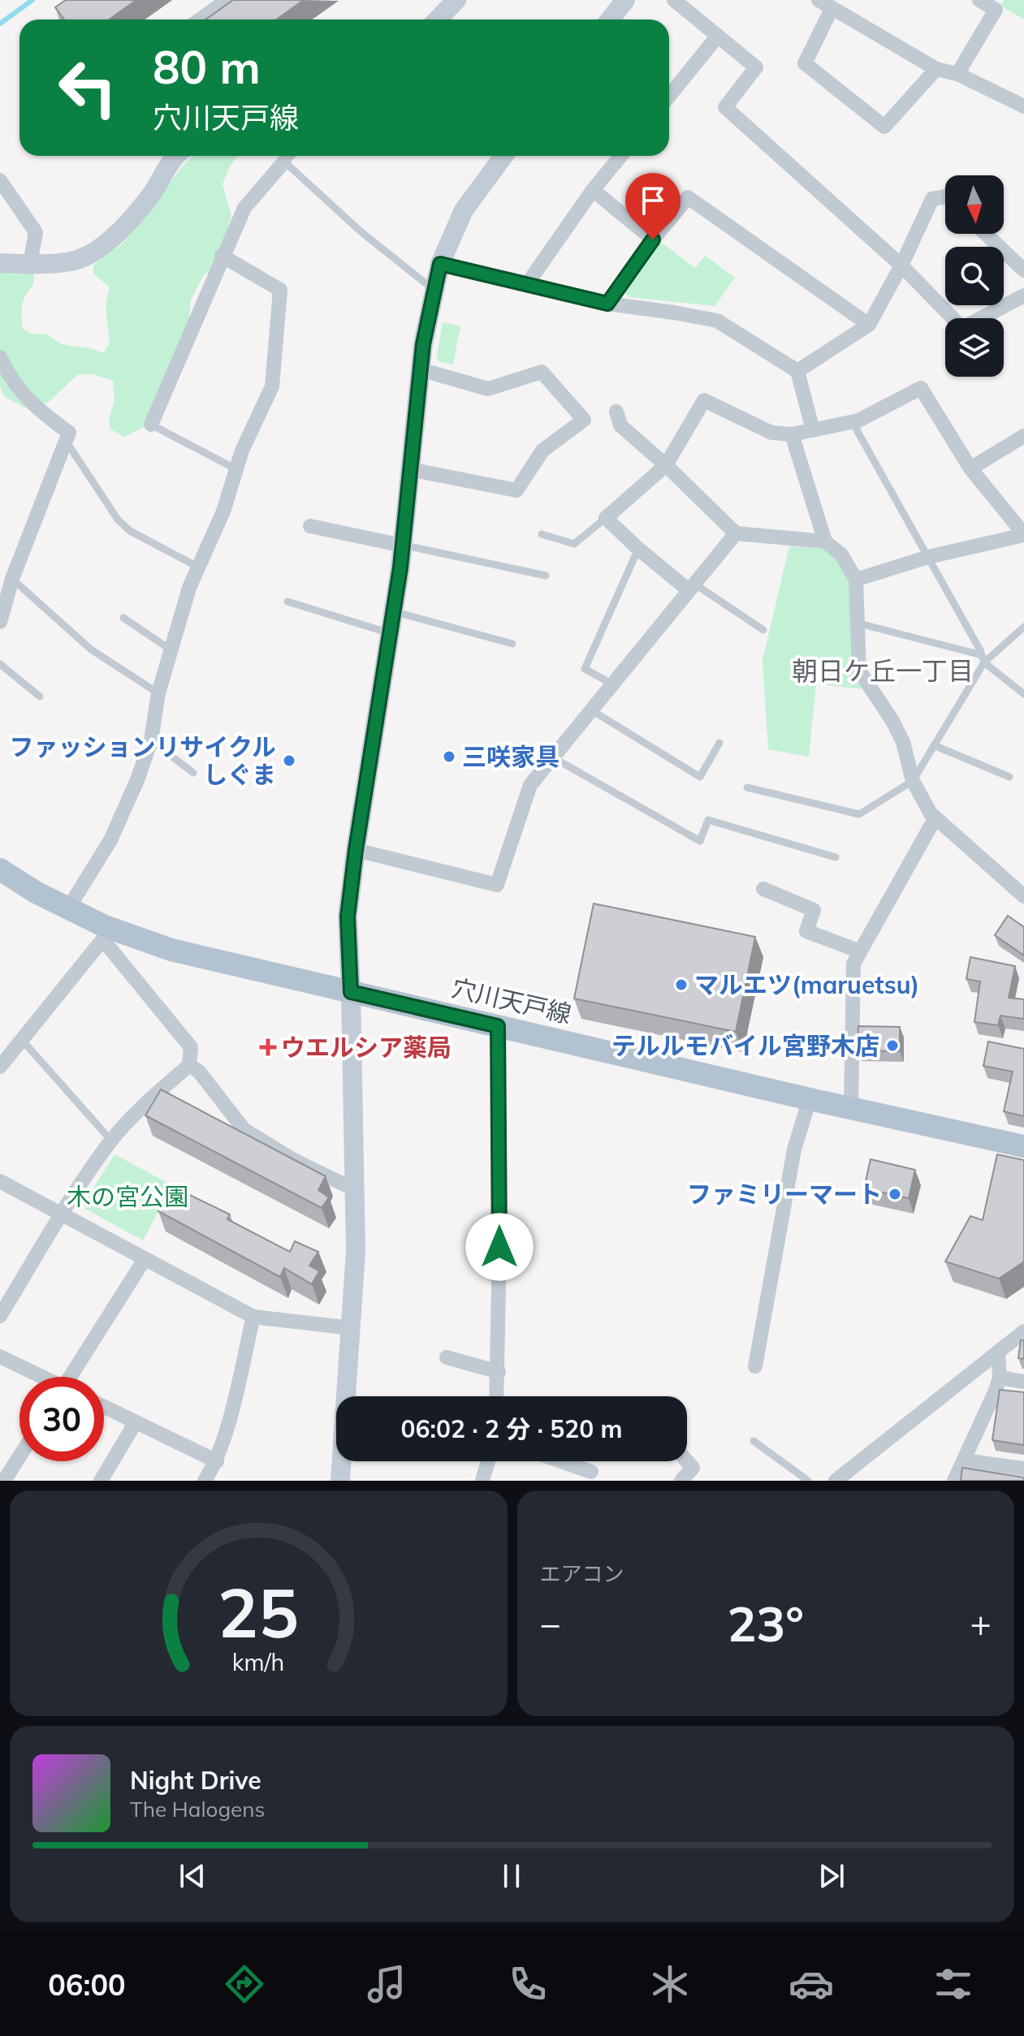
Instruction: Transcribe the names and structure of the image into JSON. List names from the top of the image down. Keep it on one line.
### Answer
{"streets":{"main road":["穴川天戸線"]},"districts":["朝日ケ丘一丁目"],"parks":["木の宮公園"],"places":{"other":["三咲家具","ファッションリサイクル しぐま","マルエツ(maruetsu)","テルルモバイル宮野木店","ファミリーマート"],"health":["ウエルシア薬局"]},"north":"bottom","page":{"turn":["80 m","穴川天戸線"],"limit":"30","trip":"06:02 · 2 分 · 520 m","tile":"エアコン","heat":["−","23°","+"],"song":["Night Drive","The Halogens"],"tabs":"06:00","gauge":["25","km/h"]}}
